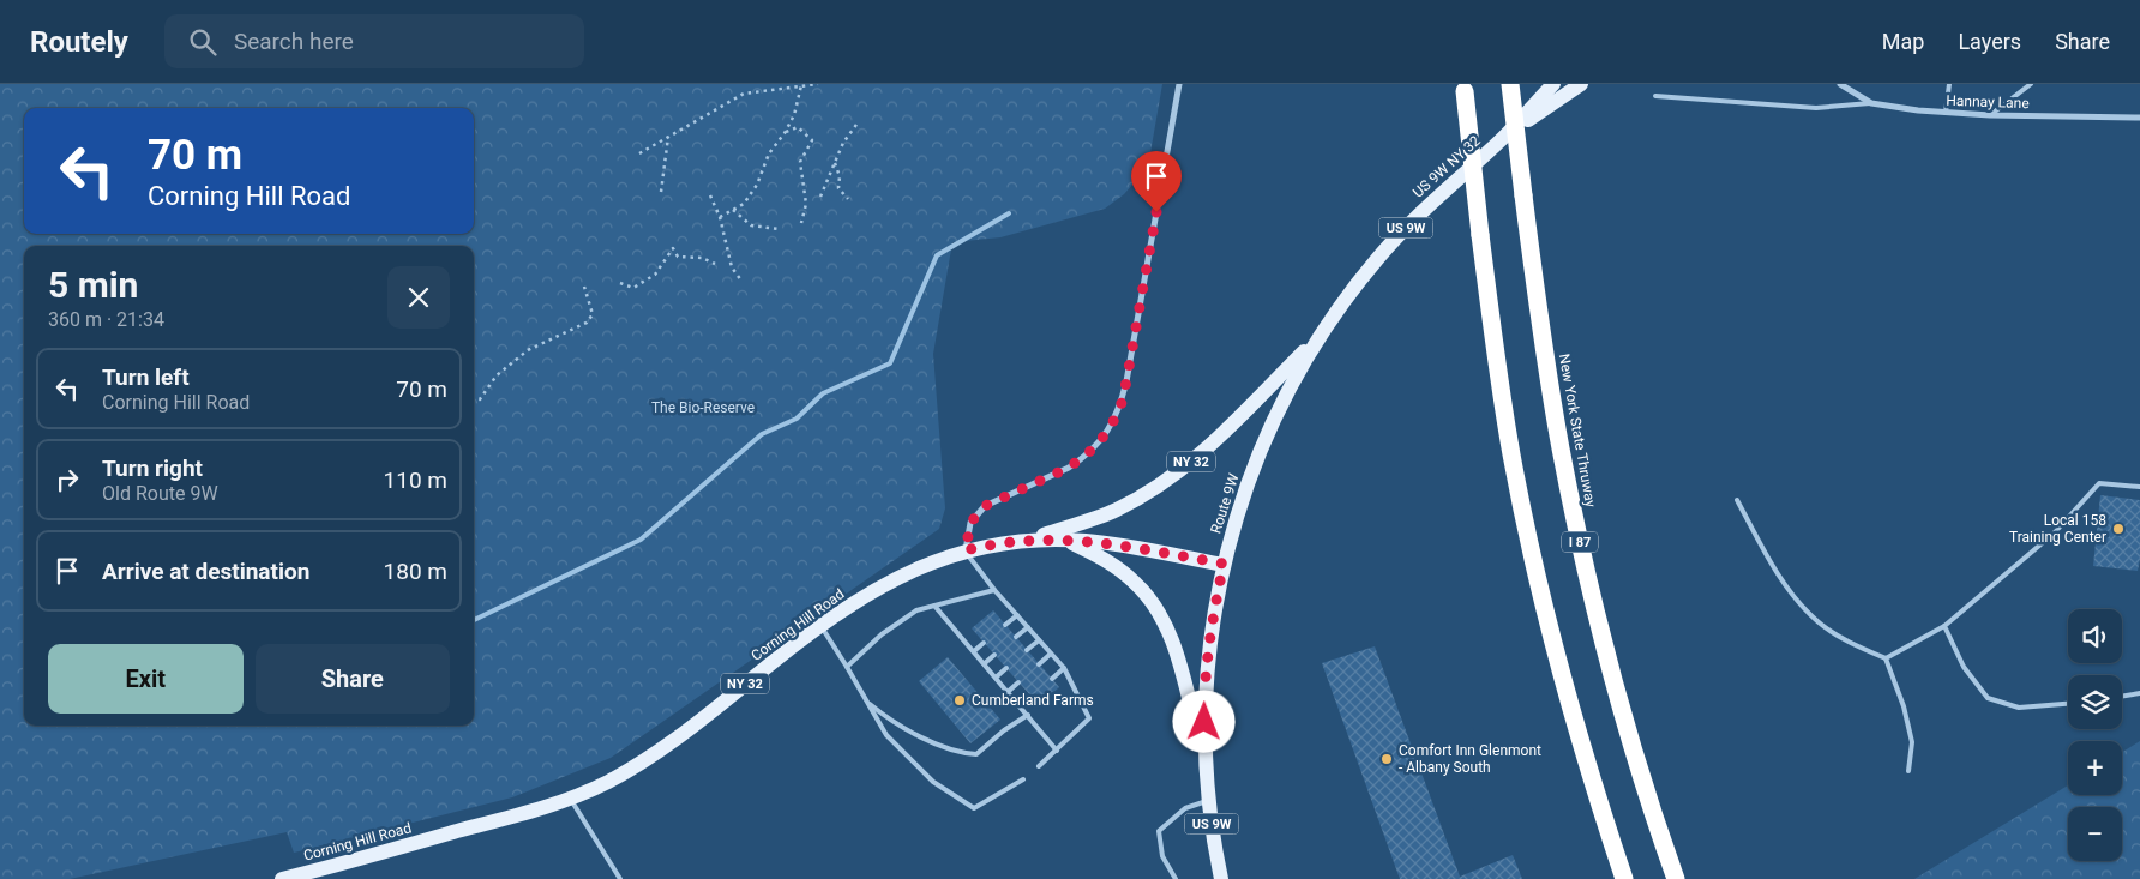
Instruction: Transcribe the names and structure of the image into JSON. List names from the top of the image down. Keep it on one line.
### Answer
{"streets":{"highway":["New York State Thruway","I 87"],"main road":["US 9W NY 32","US 9W","NY 32","Route 9W","Corning Hill Road"],"street":["Hannay Lane"]},"crossings":[["US 9W NY 32","US 9W"],["US 9W NY 32","NY 32"],["US 9W NY 32","Route 9W"],["NY 32","Route 9W"],["NY 32","Corning Hill Road"],["Route 9W","Corning Hill Road"]],"parks":["The Bio-Reserve"],"places":["Local 158 Training Center","Cumberland Farms","Comfort Inn Glenmont - Albany South"],"page":{"header":"Routely","search":"Search here","nav":["Map","Layers","Share"],"turn":["70 m","Corning Hill Road"],"heading":["5 min","360 m · 21:34"],"list":[{"name":"Turn left","note":"Corning Hill Road","value":"70 m"},{"name":"Turn right","note":"Old Route 9W","value":"110 m"},{"name":"Arrive at destination","value":"180 m"}],"map_buttons":["+","−"],"buttons":["Exit","Share"]}}
